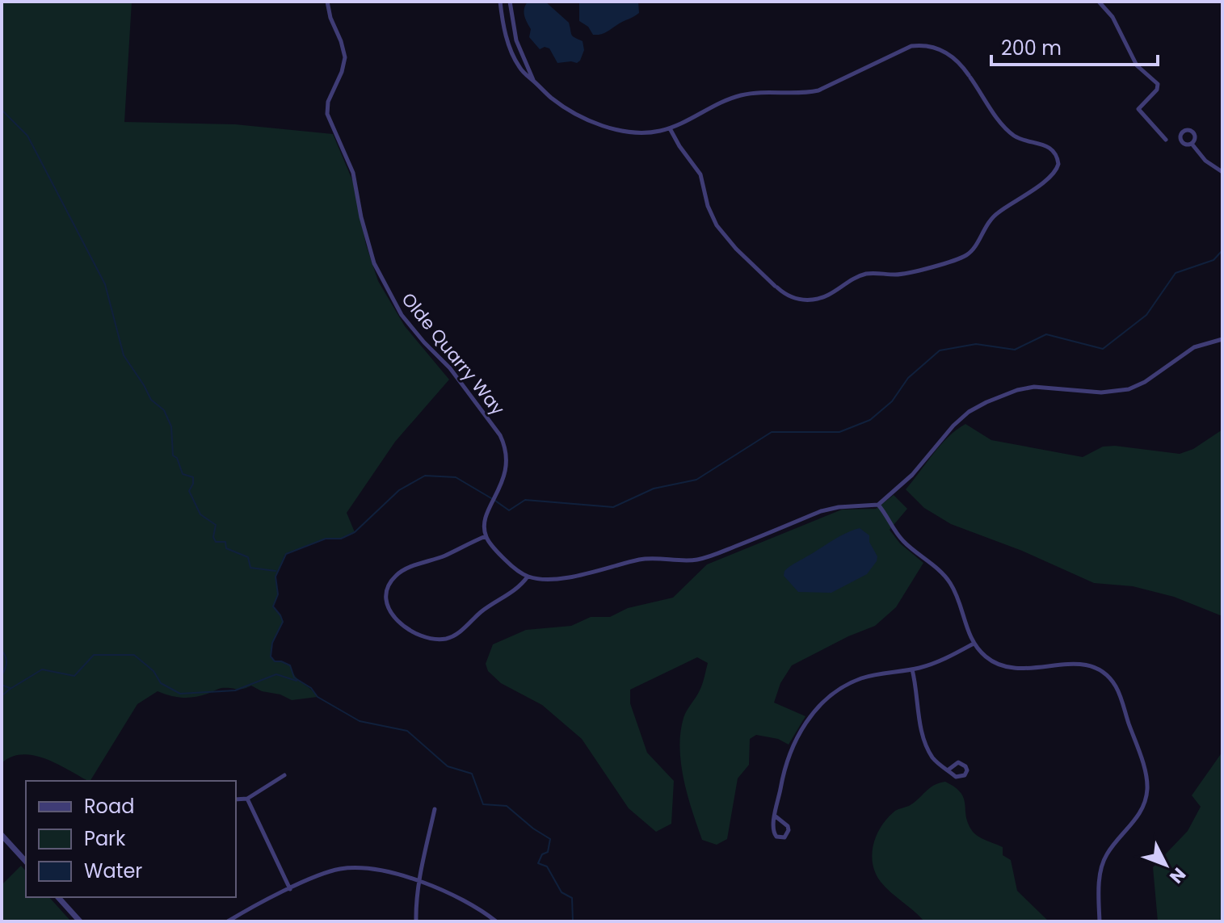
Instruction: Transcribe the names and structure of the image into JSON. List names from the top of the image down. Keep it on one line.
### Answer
{"streets":{"street":["Olde Quarry Way"]},"legend":["Road","Park","Water"],"scale_bar":"200 m","north":"bottom right"}
